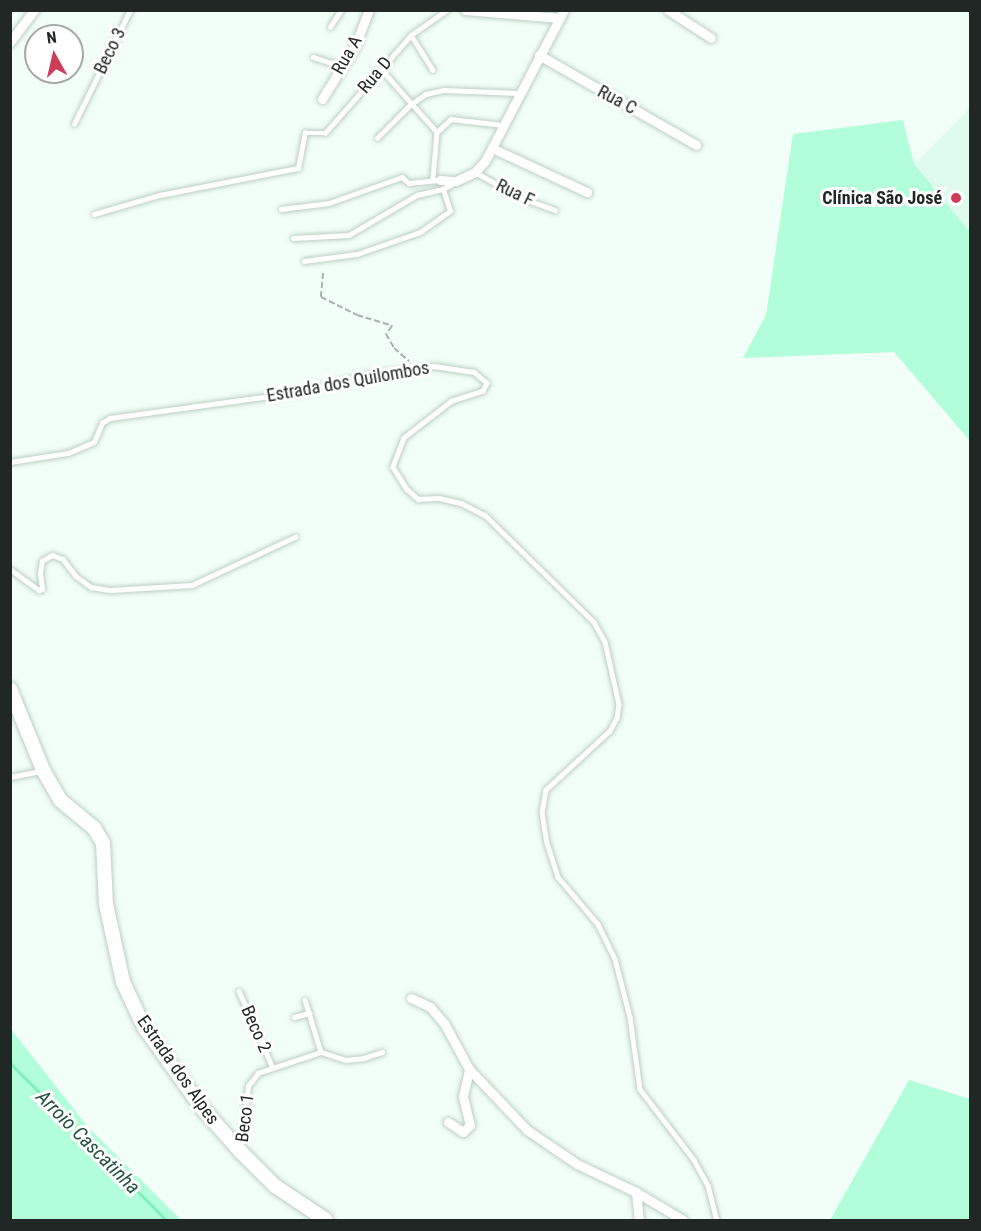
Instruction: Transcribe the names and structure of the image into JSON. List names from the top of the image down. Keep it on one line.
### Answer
{"streets":{"street":["Rua A","Rua C","Estrada dos Alpes"],"lane":["Beco 3","Rua D","Rua F","Estrada dos Quilombos","Beco 2","Beco 1"]},"crossings":[["Beco 2","Beco 1"],["Estrada dos Alpes","Beco 1"]],"water":["Arroio Cascatinha"],"places":["Clínica São José"],"north":"top"}
